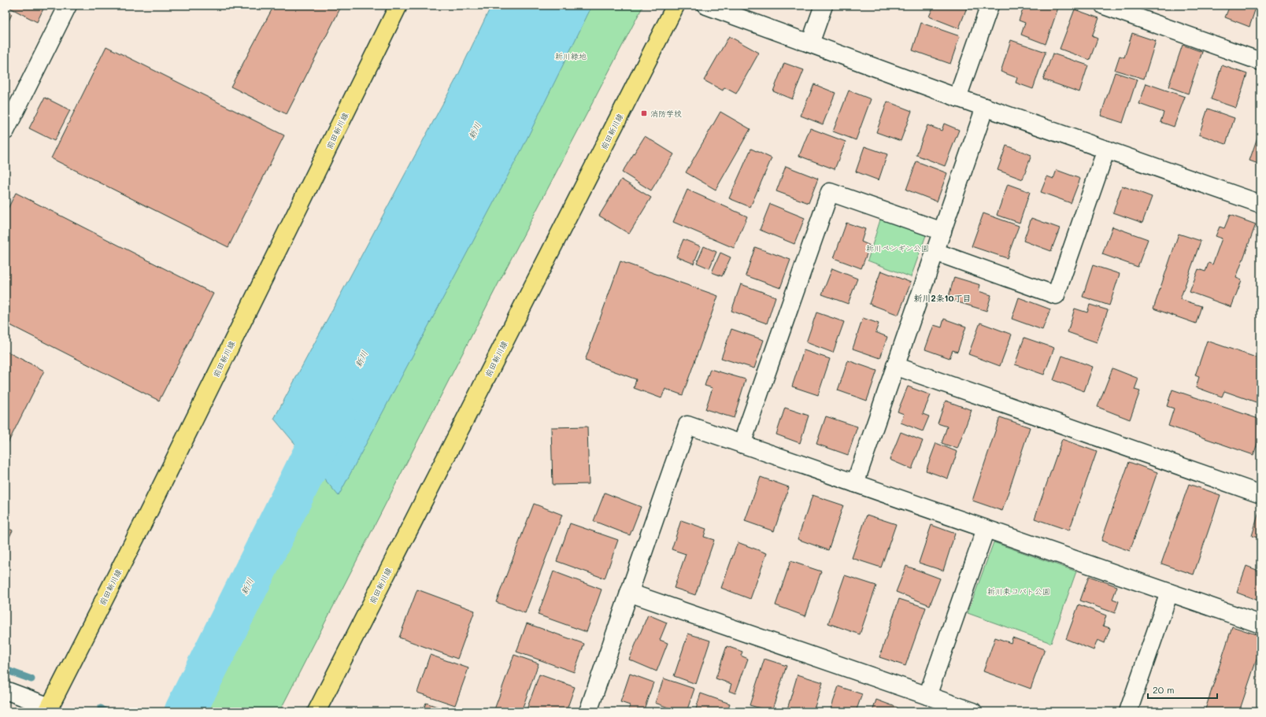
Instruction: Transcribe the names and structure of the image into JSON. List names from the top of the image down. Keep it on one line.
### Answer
{"streets":{"main road":["前田新川線"]},"districts":["新川2条10丁目"],"water":["新川"],"parks":["新川緑地","新川ペンギン公園","新川東コバト公園"],"places":{"transit":["消防学校"]},"scale_bar":"20 m"}
